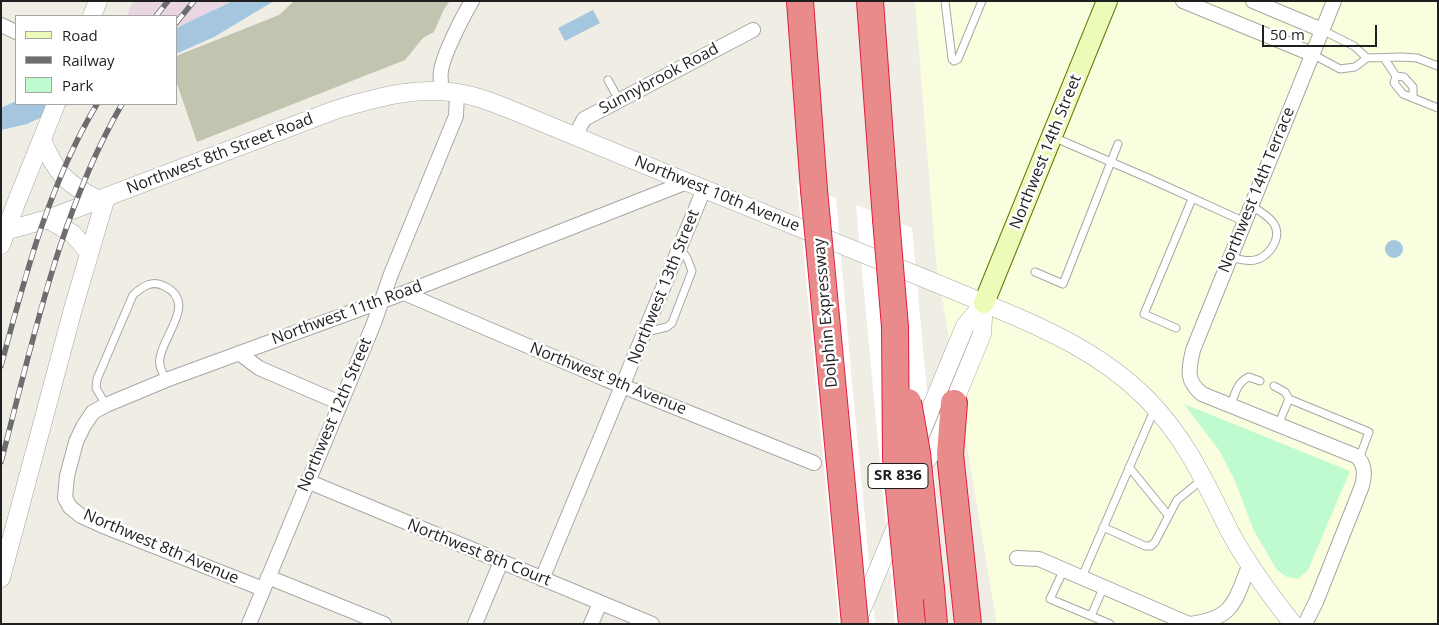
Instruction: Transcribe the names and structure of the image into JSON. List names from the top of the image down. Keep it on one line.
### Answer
{"streets":{"highway":["Dolphin Expressway","SR 836"],"main road":["Northwest 14th Street"],"street":["Sunnybrook Road","Northwest 8th Street Road","Northwest 14th Terrace","Northwest 10th Avenue","Northwest 13th Street","Northwest 11th Road","Northwest 9th Avenue","Northwest 12th Street","Northwest 8th Avenue","Northwest 8th Court"]},"crossings":[["Sunnybrook Road","Northwest 10th Avenue"],["Northwest 14th Street","Northwest 10th Avenue"],["Northwest 14th Street","Dolphin Expressway"],["Northwest 8th Street Road","Northwest 10th Avenue"],["Northwest 8th Street Road","Northwest 12th Street"],["Northwest 10th Avenue","Northwest 13th Street"],["Northwest 10th Avenue","Northwest 11th Road"],["Northwest 10th Avenue","Northwest 12th Street"],["Northwest 13th Street","Northwest 9th Avenue"],["Northwest 13th Street","Northwest 8th Court"],["Northwest 11th Road","Northwest 9th Avenue"],["Northwest 11th Road","Northwest 12th Street"],["Northwest 11th Road","Northwest 8th Avenue"],["Northwest 12th Street","Northwest 8th Avenue"],["Northwest 12th Street","Northwest 8th Court"]],"legend":["Road","Railway","Park"],"scale_bar":"50 m"}
